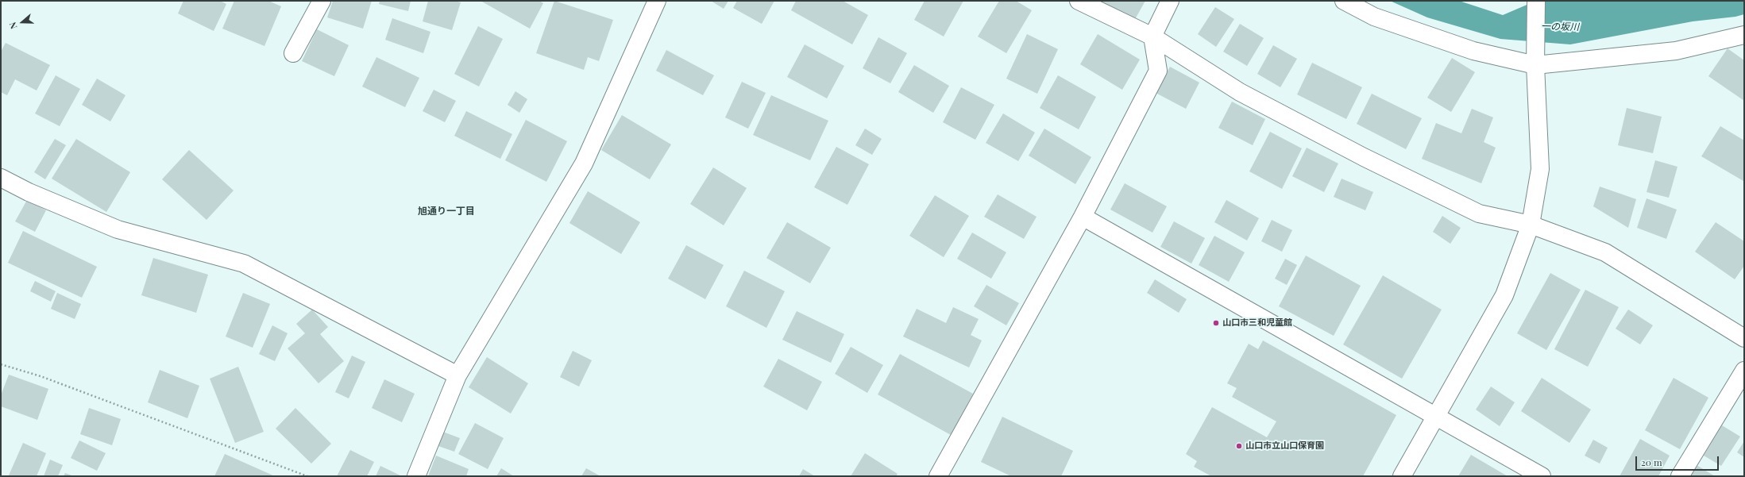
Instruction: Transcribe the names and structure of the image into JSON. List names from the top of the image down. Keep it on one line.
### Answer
{"districts":["旭通り一丁目"],"water":["一の坂川"],"places":["山口市三和児童館","山口市立山口保育園"],"scale_bar":"20 m","north":"left"}
